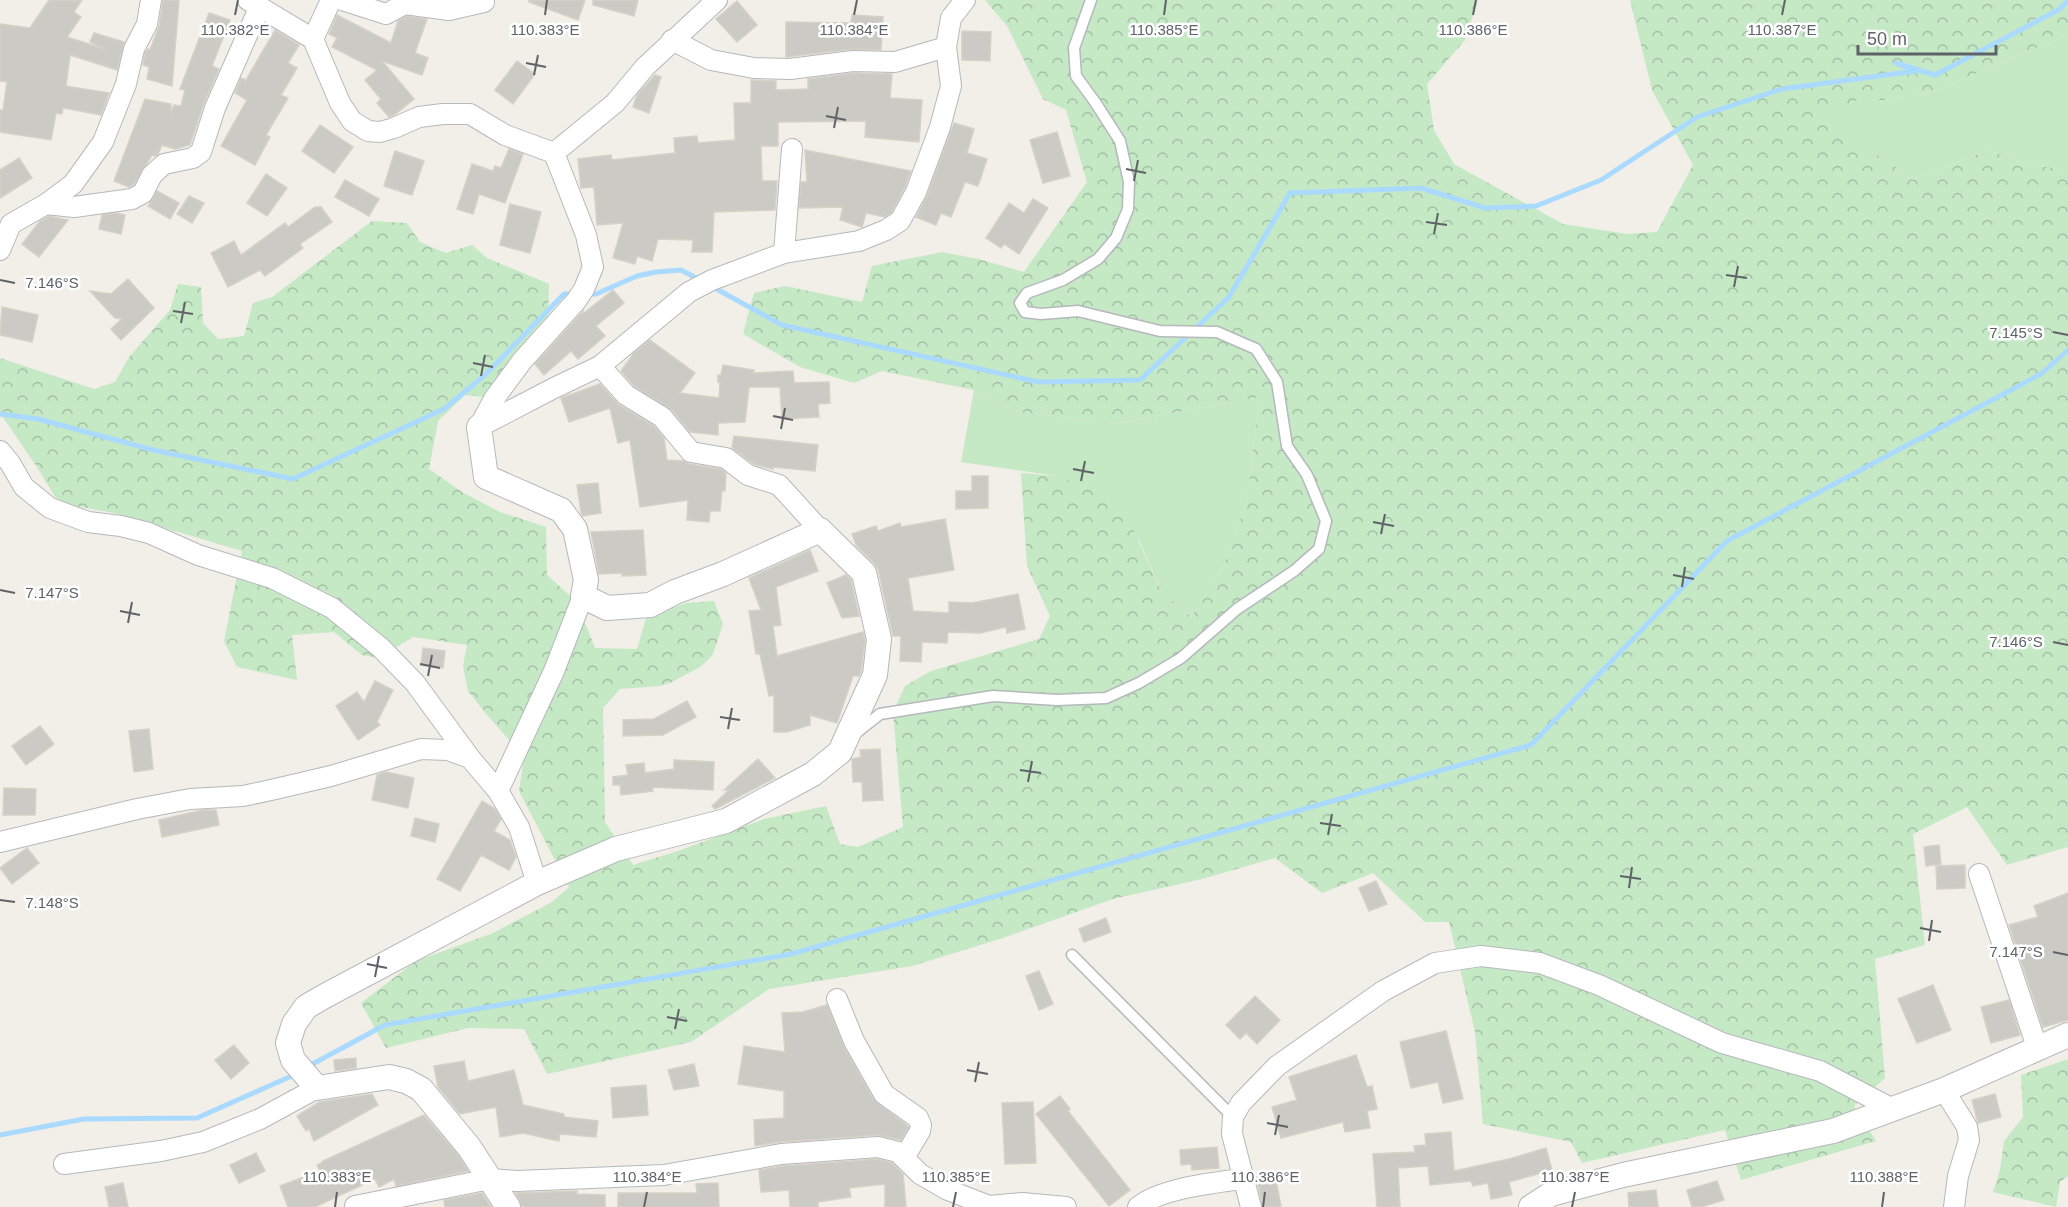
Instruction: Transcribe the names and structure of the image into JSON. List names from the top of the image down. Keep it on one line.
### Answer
{"scale_bar":"50 m","coordinates":["110.384°E","110.385°E","110.387°E","110.382°E","110.383°E","110.386°E","7.146°S","7.145°S","7.147°S","7.148°S","110.388°E"]}
